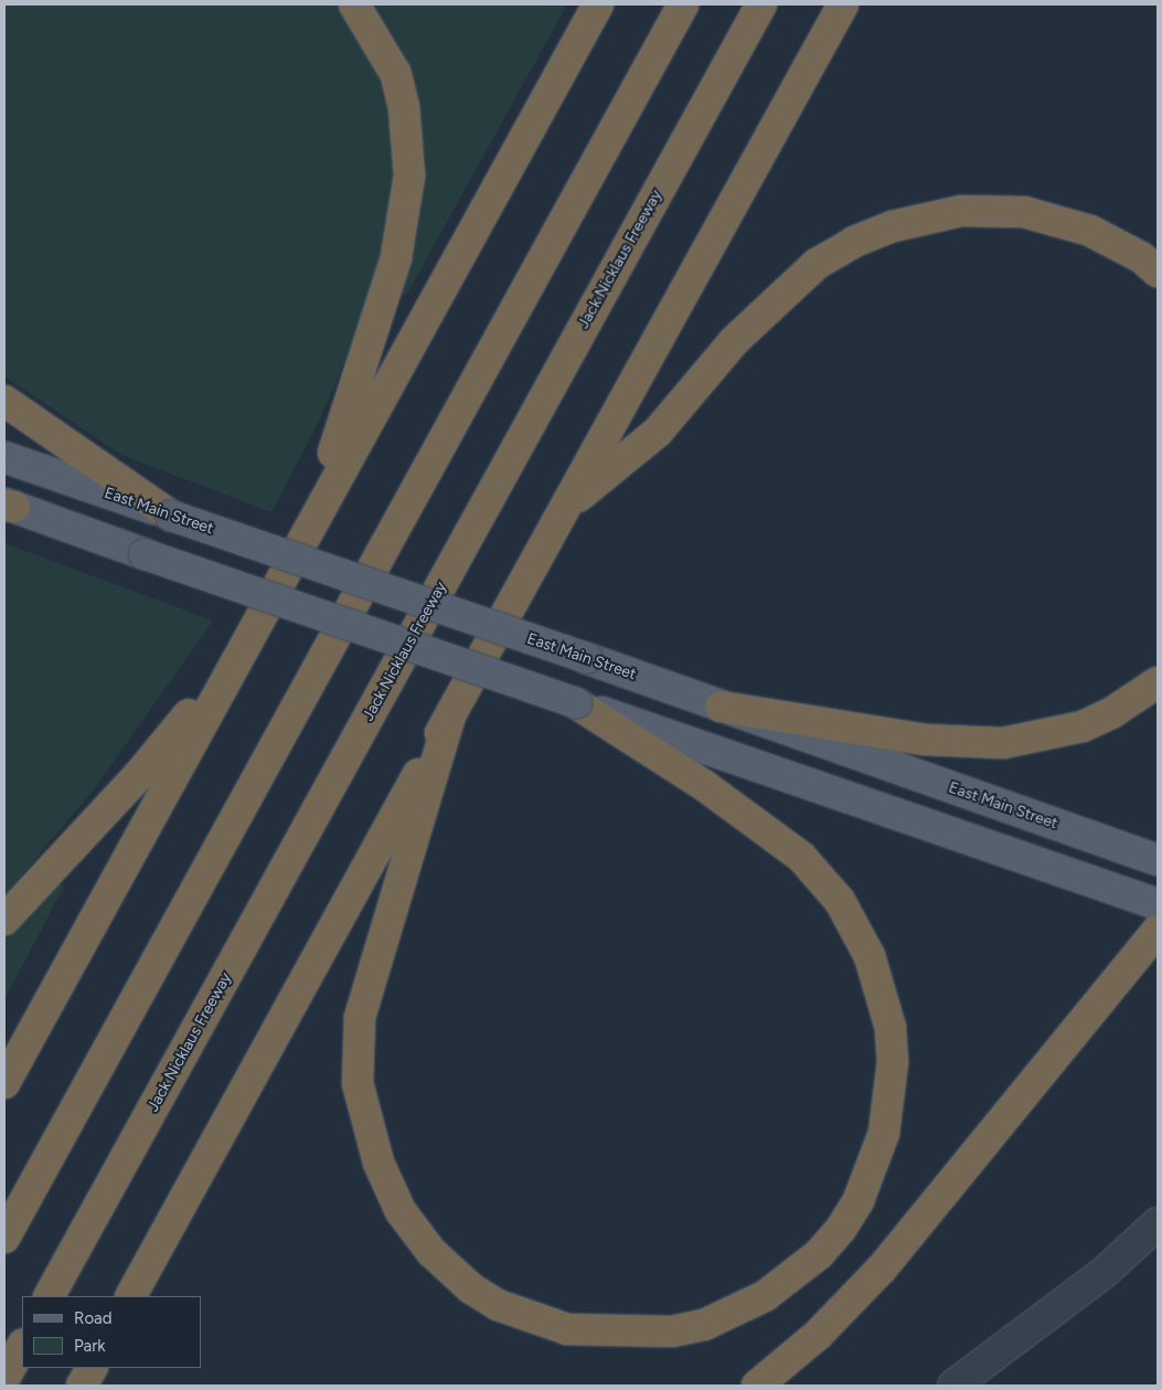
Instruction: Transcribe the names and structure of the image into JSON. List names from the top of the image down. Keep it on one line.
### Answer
{"streets":{"highway":["Jack Nicklaus Freeway"],"main road":["East Main Street"]},"legend":["Road","Park"]}
